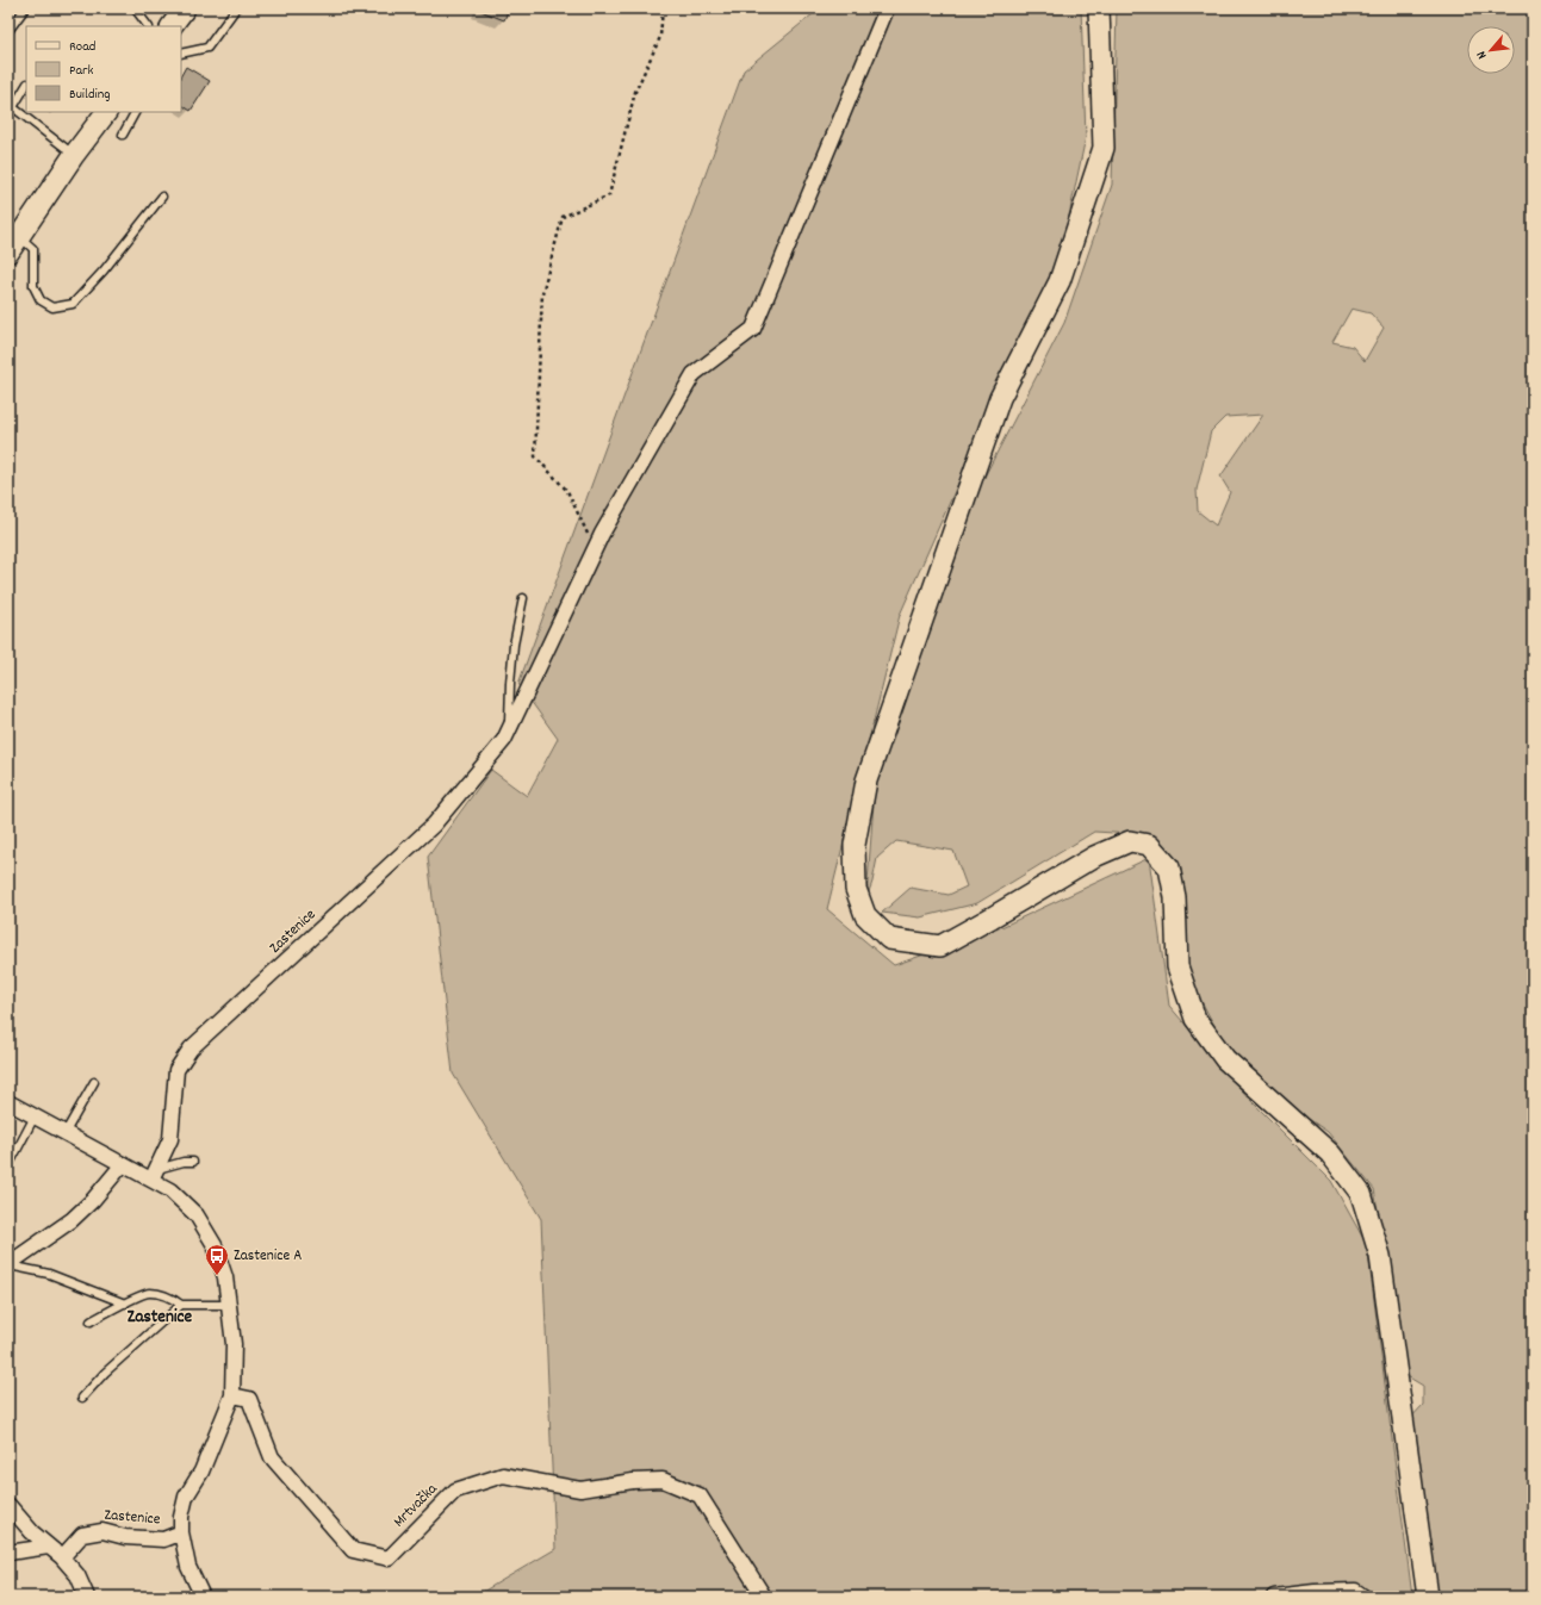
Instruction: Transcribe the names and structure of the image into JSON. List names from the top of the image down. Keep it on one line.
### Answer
{"streets":{"street":["Zastenice","Mrtvačka"]},"districts":["Zastenice"],"places":{"bus stop":["Zastenice A"]},"legend":["Road","Park","Building"],"north":"bottom left"}
